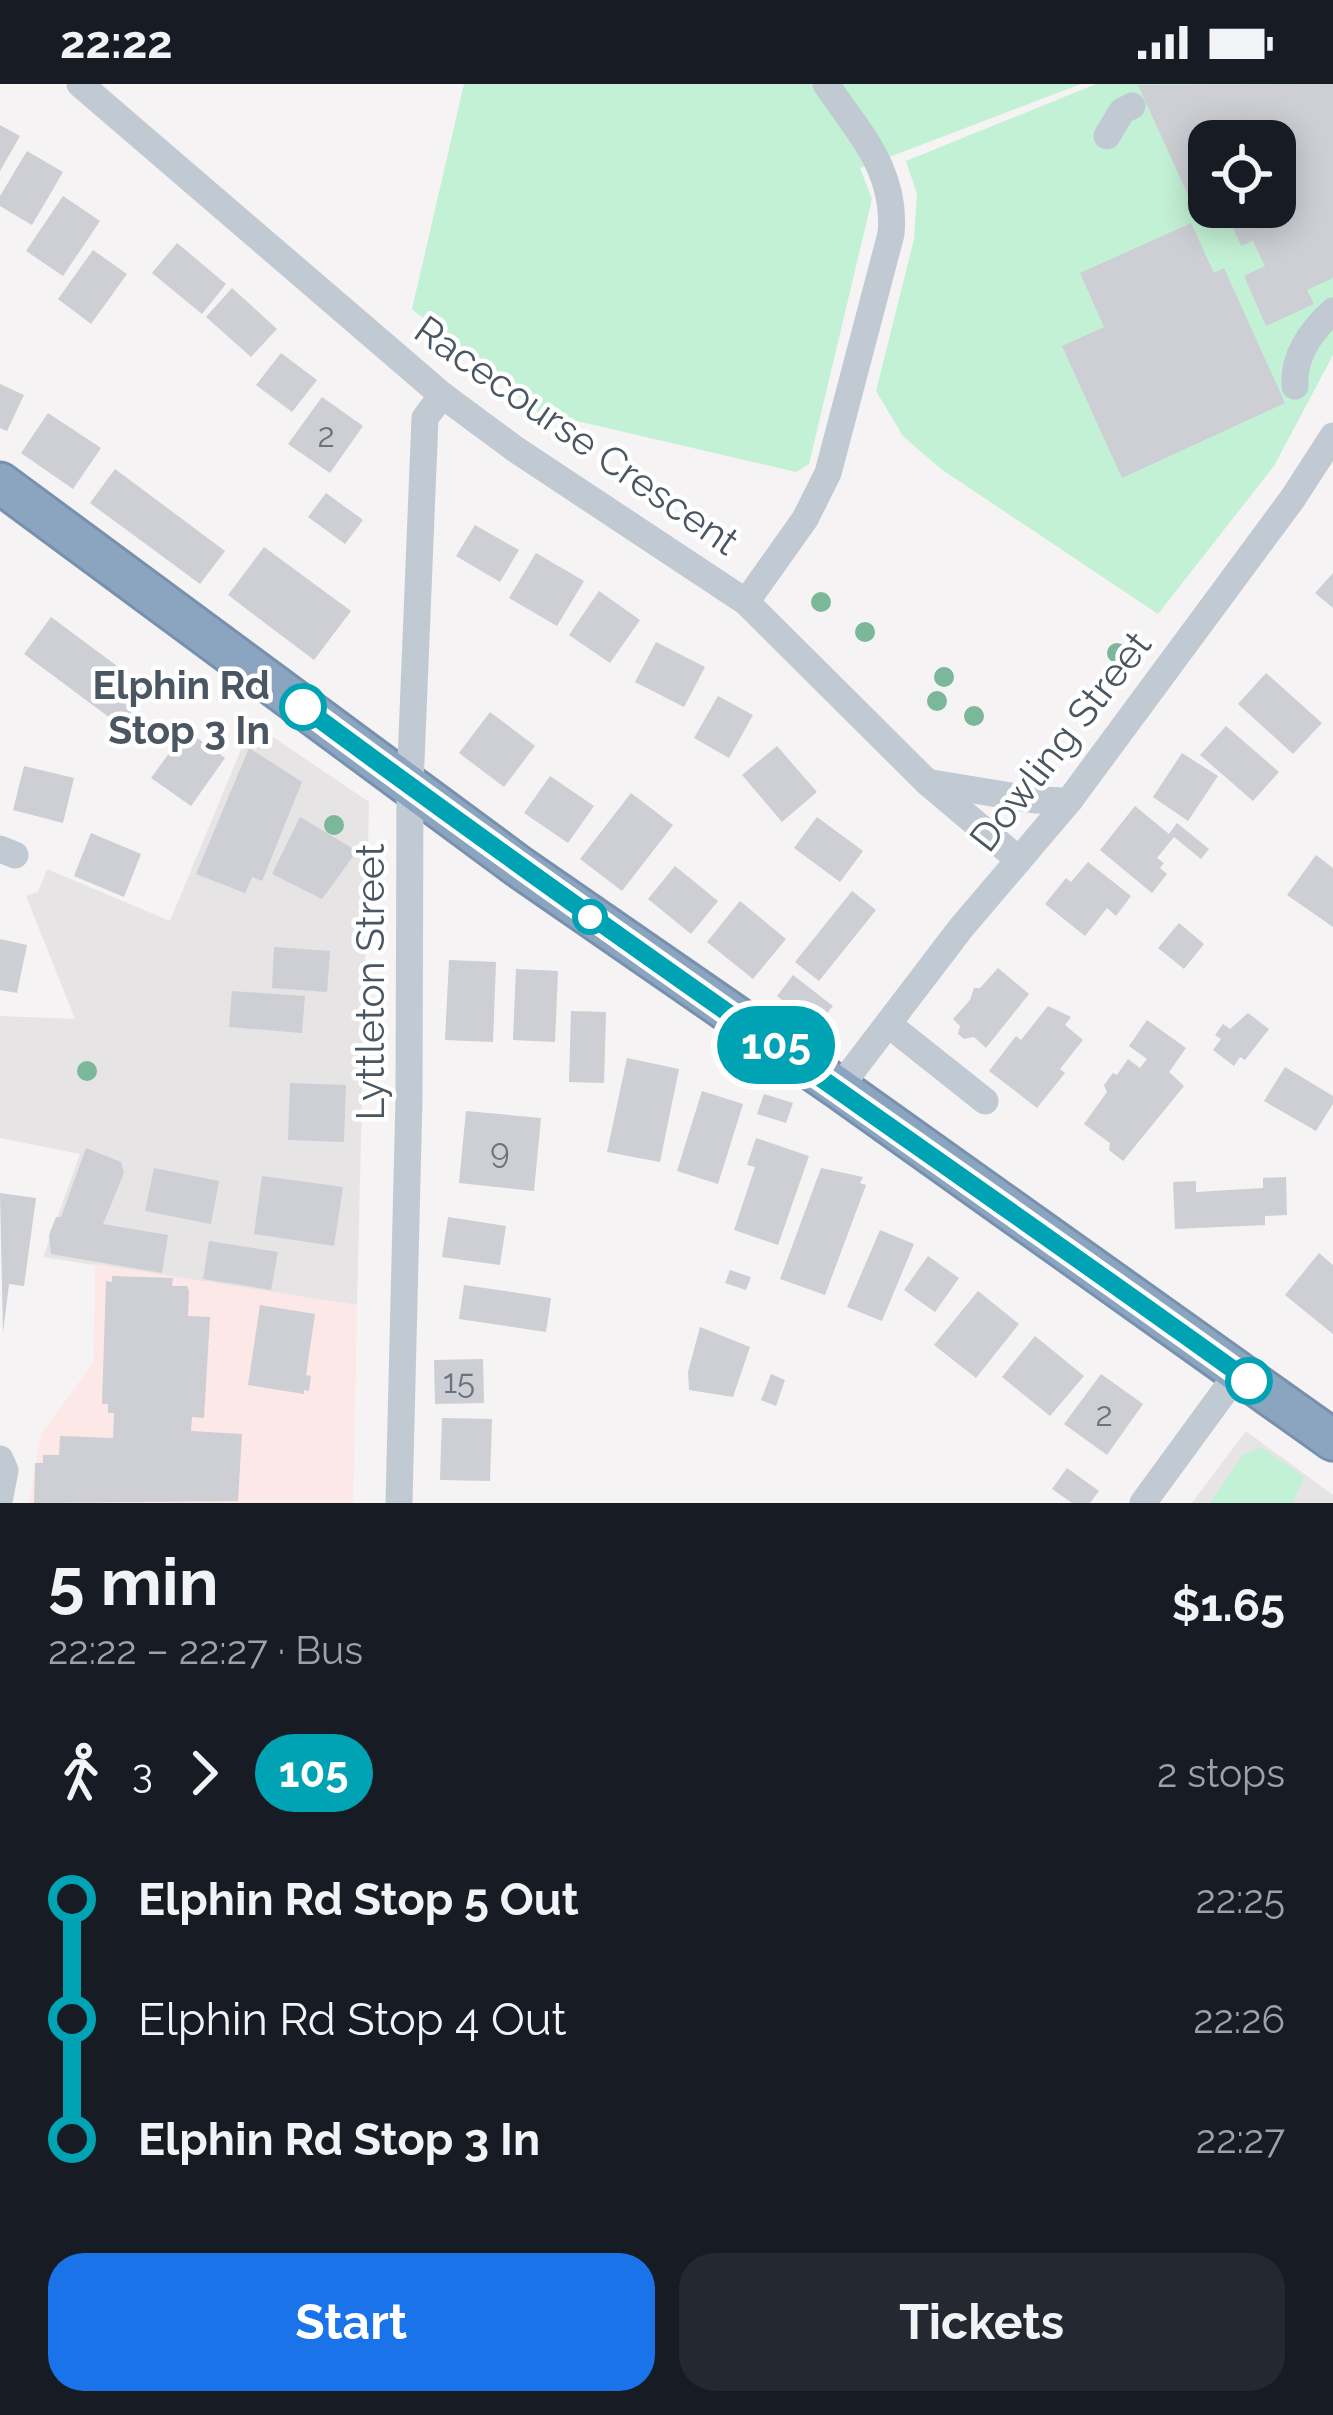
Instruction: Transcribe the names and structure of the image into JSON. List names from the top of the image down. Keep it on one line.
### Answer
{"streets":{"street":["Racecourse Crescent","Dowling Street","Lyttleton Street"]},"crossings":[["Racecourse Crescent","Dowling Street"],["Racecourse Crescent","Lyttleton Street"]],"places":["Elphin Rd Stop 3 In"],"lines":["bus line 105"],"house_numbers":["2","9","15","2"],"page":{"status":"22:22","on_map":"105","heading":["5 min","22:22 – 22:27 · Bus","$1.65"],"legs":["3","105","2 stops"],"list":[{"name":"Elphin Rd Stop 5 Out","value":"22:25"},{"name":"Elphin Rd Stop 4 Out","value":"22:26"},{"name":"Elphin Rd Stop 3 In","value":"22:27"}],"buttons":["Start","Tickets"]}}
